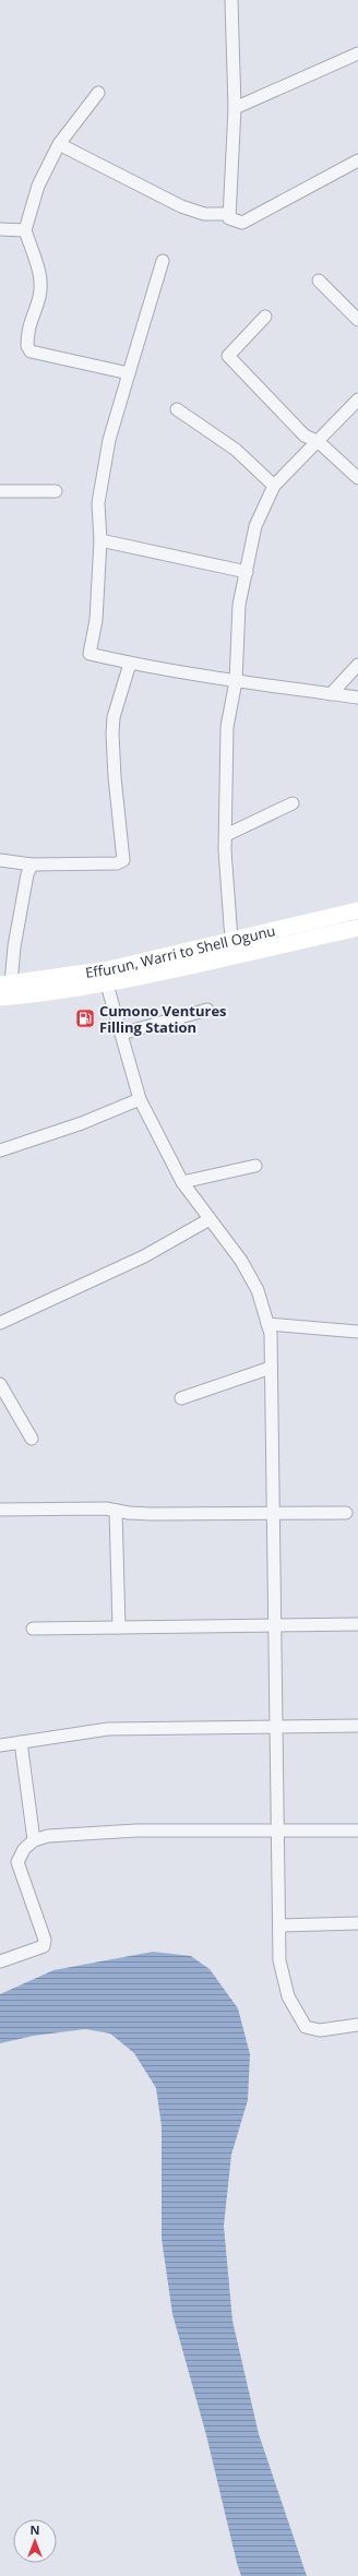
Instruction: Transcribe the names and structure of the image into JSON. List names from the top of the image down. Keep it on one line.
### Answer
{"streets":{"main road":["Effurun, Warri to Shell Ogunu"]},"places":{"fuel station":["Cumono Ventures Filling Station"]},"north":"top"}
